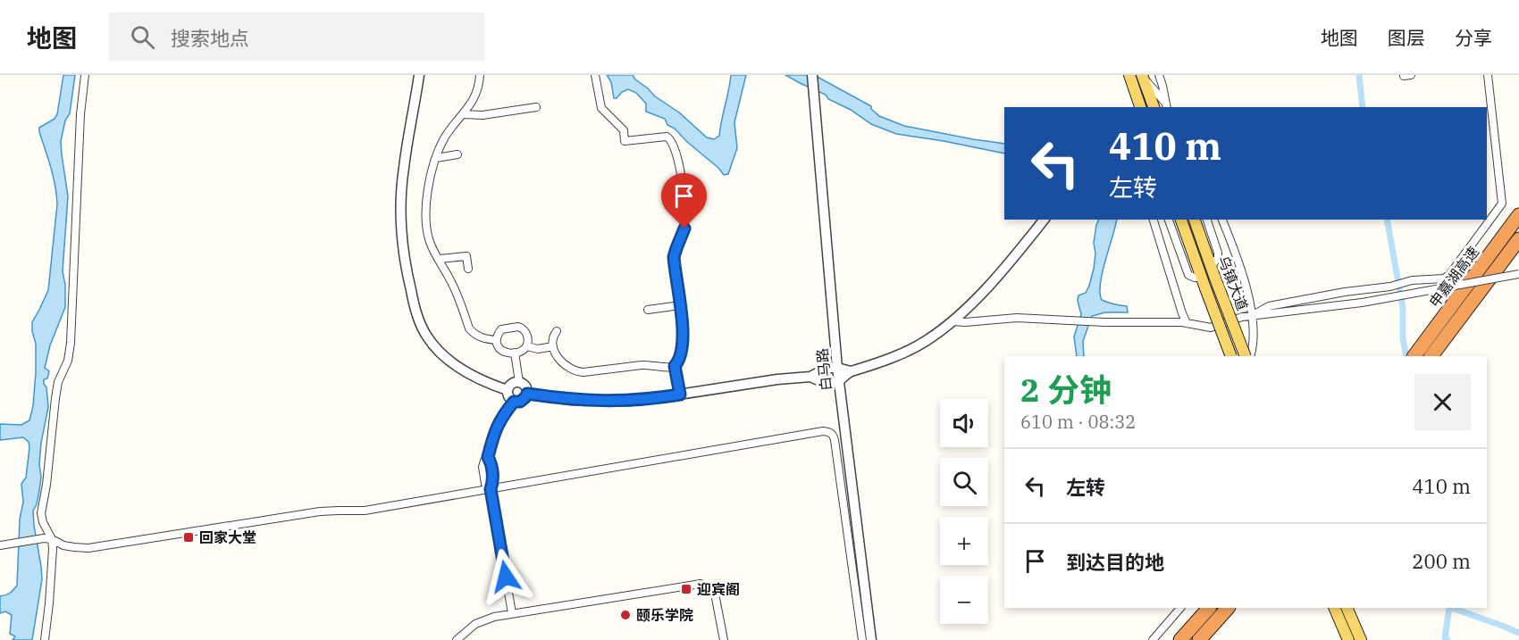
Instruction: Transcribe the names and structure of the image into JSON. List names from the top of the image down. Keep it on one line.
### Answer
{"streets":{"highway":["申嘉湖高速"],"main road":["乌镇大道"],"street":["白马路"]},"places":{"transit":["回家大堂","迎宾阁"],"other":["颐乐学院"]},"page":{"header":"地图","search":"搜索地点","nav":["地图","图层","分享"],"turn":["410 m","左转"],"heading":["2 分钟","610 m · 08:32"],"map_buttons":["+","−"],"list":[{"name":"左转","value":"410 m"},{"name":"到达目的地","value":"200 m"}]}}
